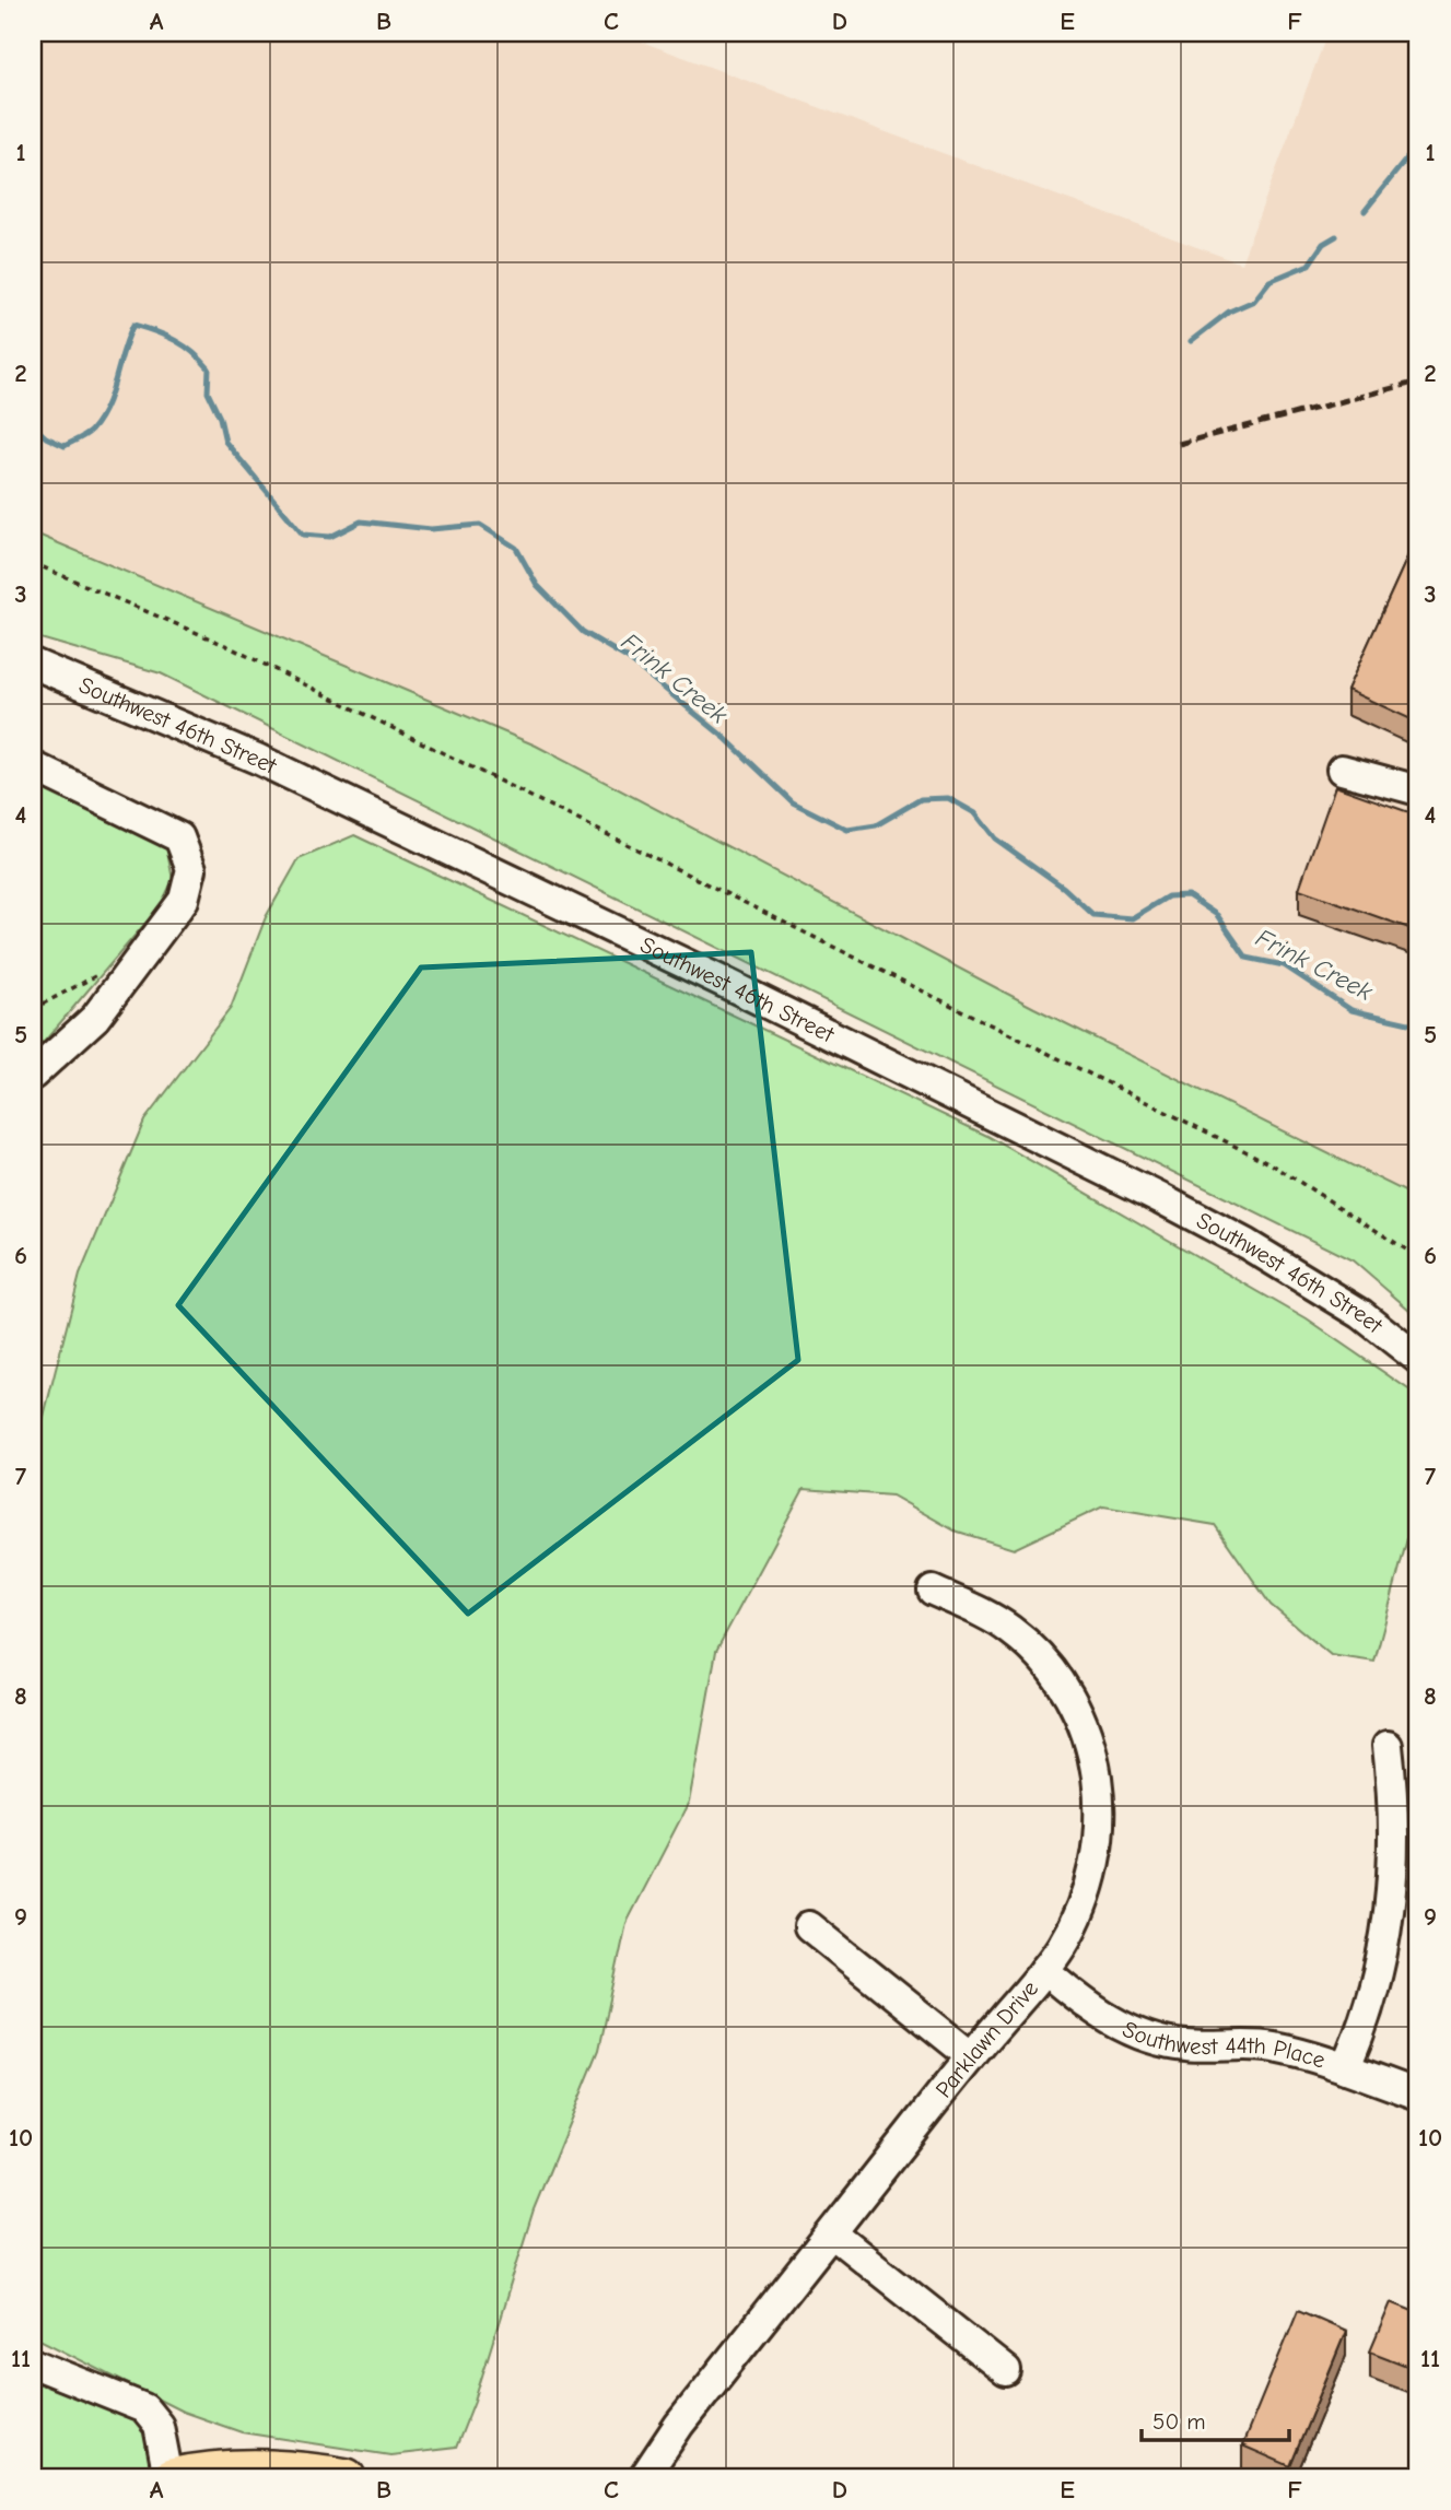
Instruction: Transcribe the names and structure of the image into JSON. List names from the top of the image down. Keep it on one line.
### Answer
{"streets":{"street":["Southwest 46th Street","Parklawn Drive","Southwest 44th Place"]},"crossings":[["Parklawn Drive","Southwest 44th Place"]],"water":["Frink Creek"],"scale_bar":"50 m","grid":{"columns":["A","B","C","D","E","F"],"rows":["1","2","3","4","5","6","7","8","9","10","11"]}}
